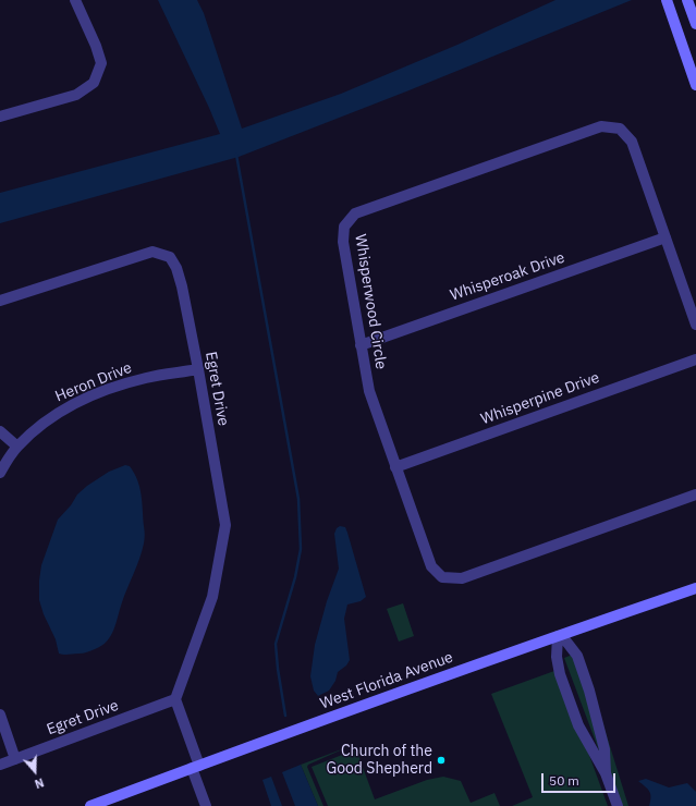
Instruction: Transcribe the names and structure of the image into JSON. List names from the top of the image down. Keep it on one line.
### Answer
{"streets":{"street":["Whisperoak Drive","Whisperwood Circle","Heron Drive","Egret Drive","Whisperpine Drive","West Florida Avenue"]},"crossings":[["Whisperoak Drive","Whisperwood Circle"],["Whisperwood Circle","Whisperpine Drive"],["Heron Drive","Egret Drive"]],"places":["Church of the Good Shepherd"],"scale_bar":"50 m","north":"bottom"}
